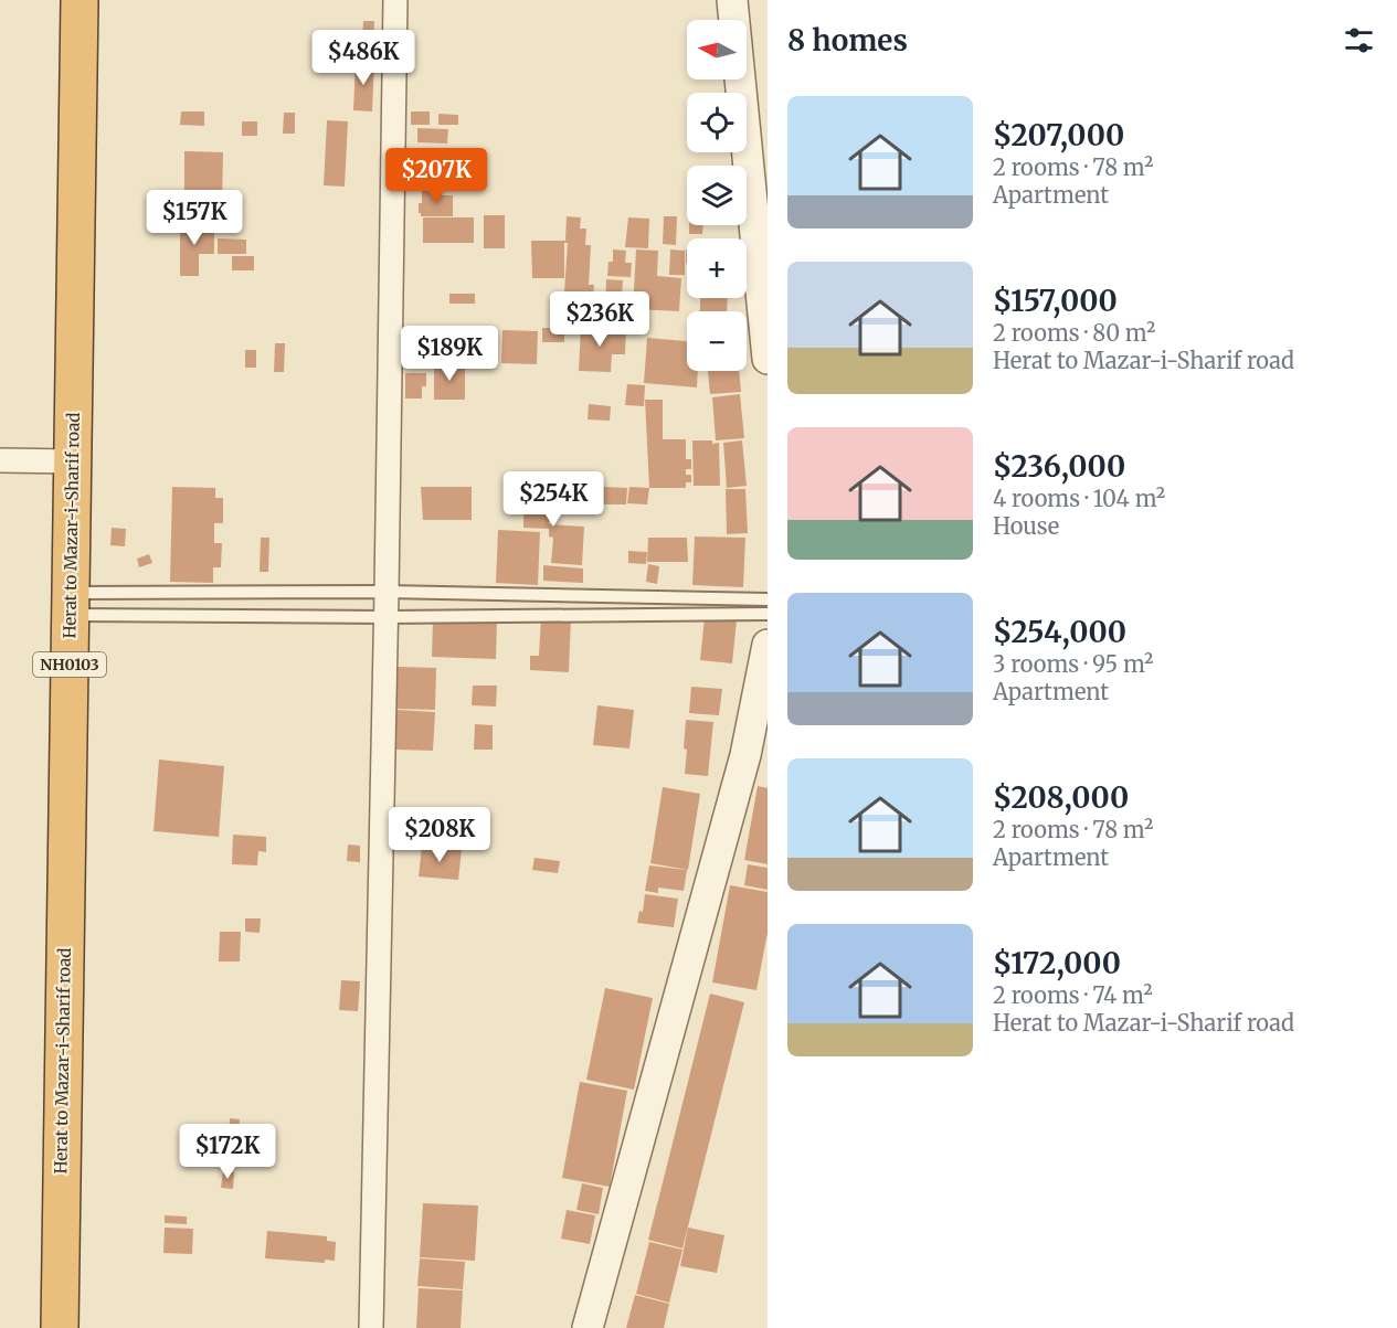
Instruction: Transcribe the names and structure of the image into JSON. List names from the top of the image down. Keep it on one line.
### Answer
{"streets":{"highway":["Herat to Mazar-i-Sharif road","NH0103"]},"north":"left","page":{"heading":"8 homes","map_buttons":["+","−"],"price":["$486K","$207K","$157K","$236K","$189K","$254K","$208K","$172K"],"list":[{"name":"$207,000","note":"2 rooms · 78 m² · Apartment"},{"name":"$157,000","note":"2 rooms · 80 m² · Herat to Mazar-i-Sharif road"},{"name":"$236,000","note":"4 rooms · 104 m² · House"},{"name":"$254,000","note":"3 rooms · 95 m² · Apartment"},{"name":"$208,000","note":"2 rooms · 78 m² · Apartment"},{"name":"$172,000","note":"2 rooms · 74 m² · Herat to Mazar-i-Sharif road"}]}}
